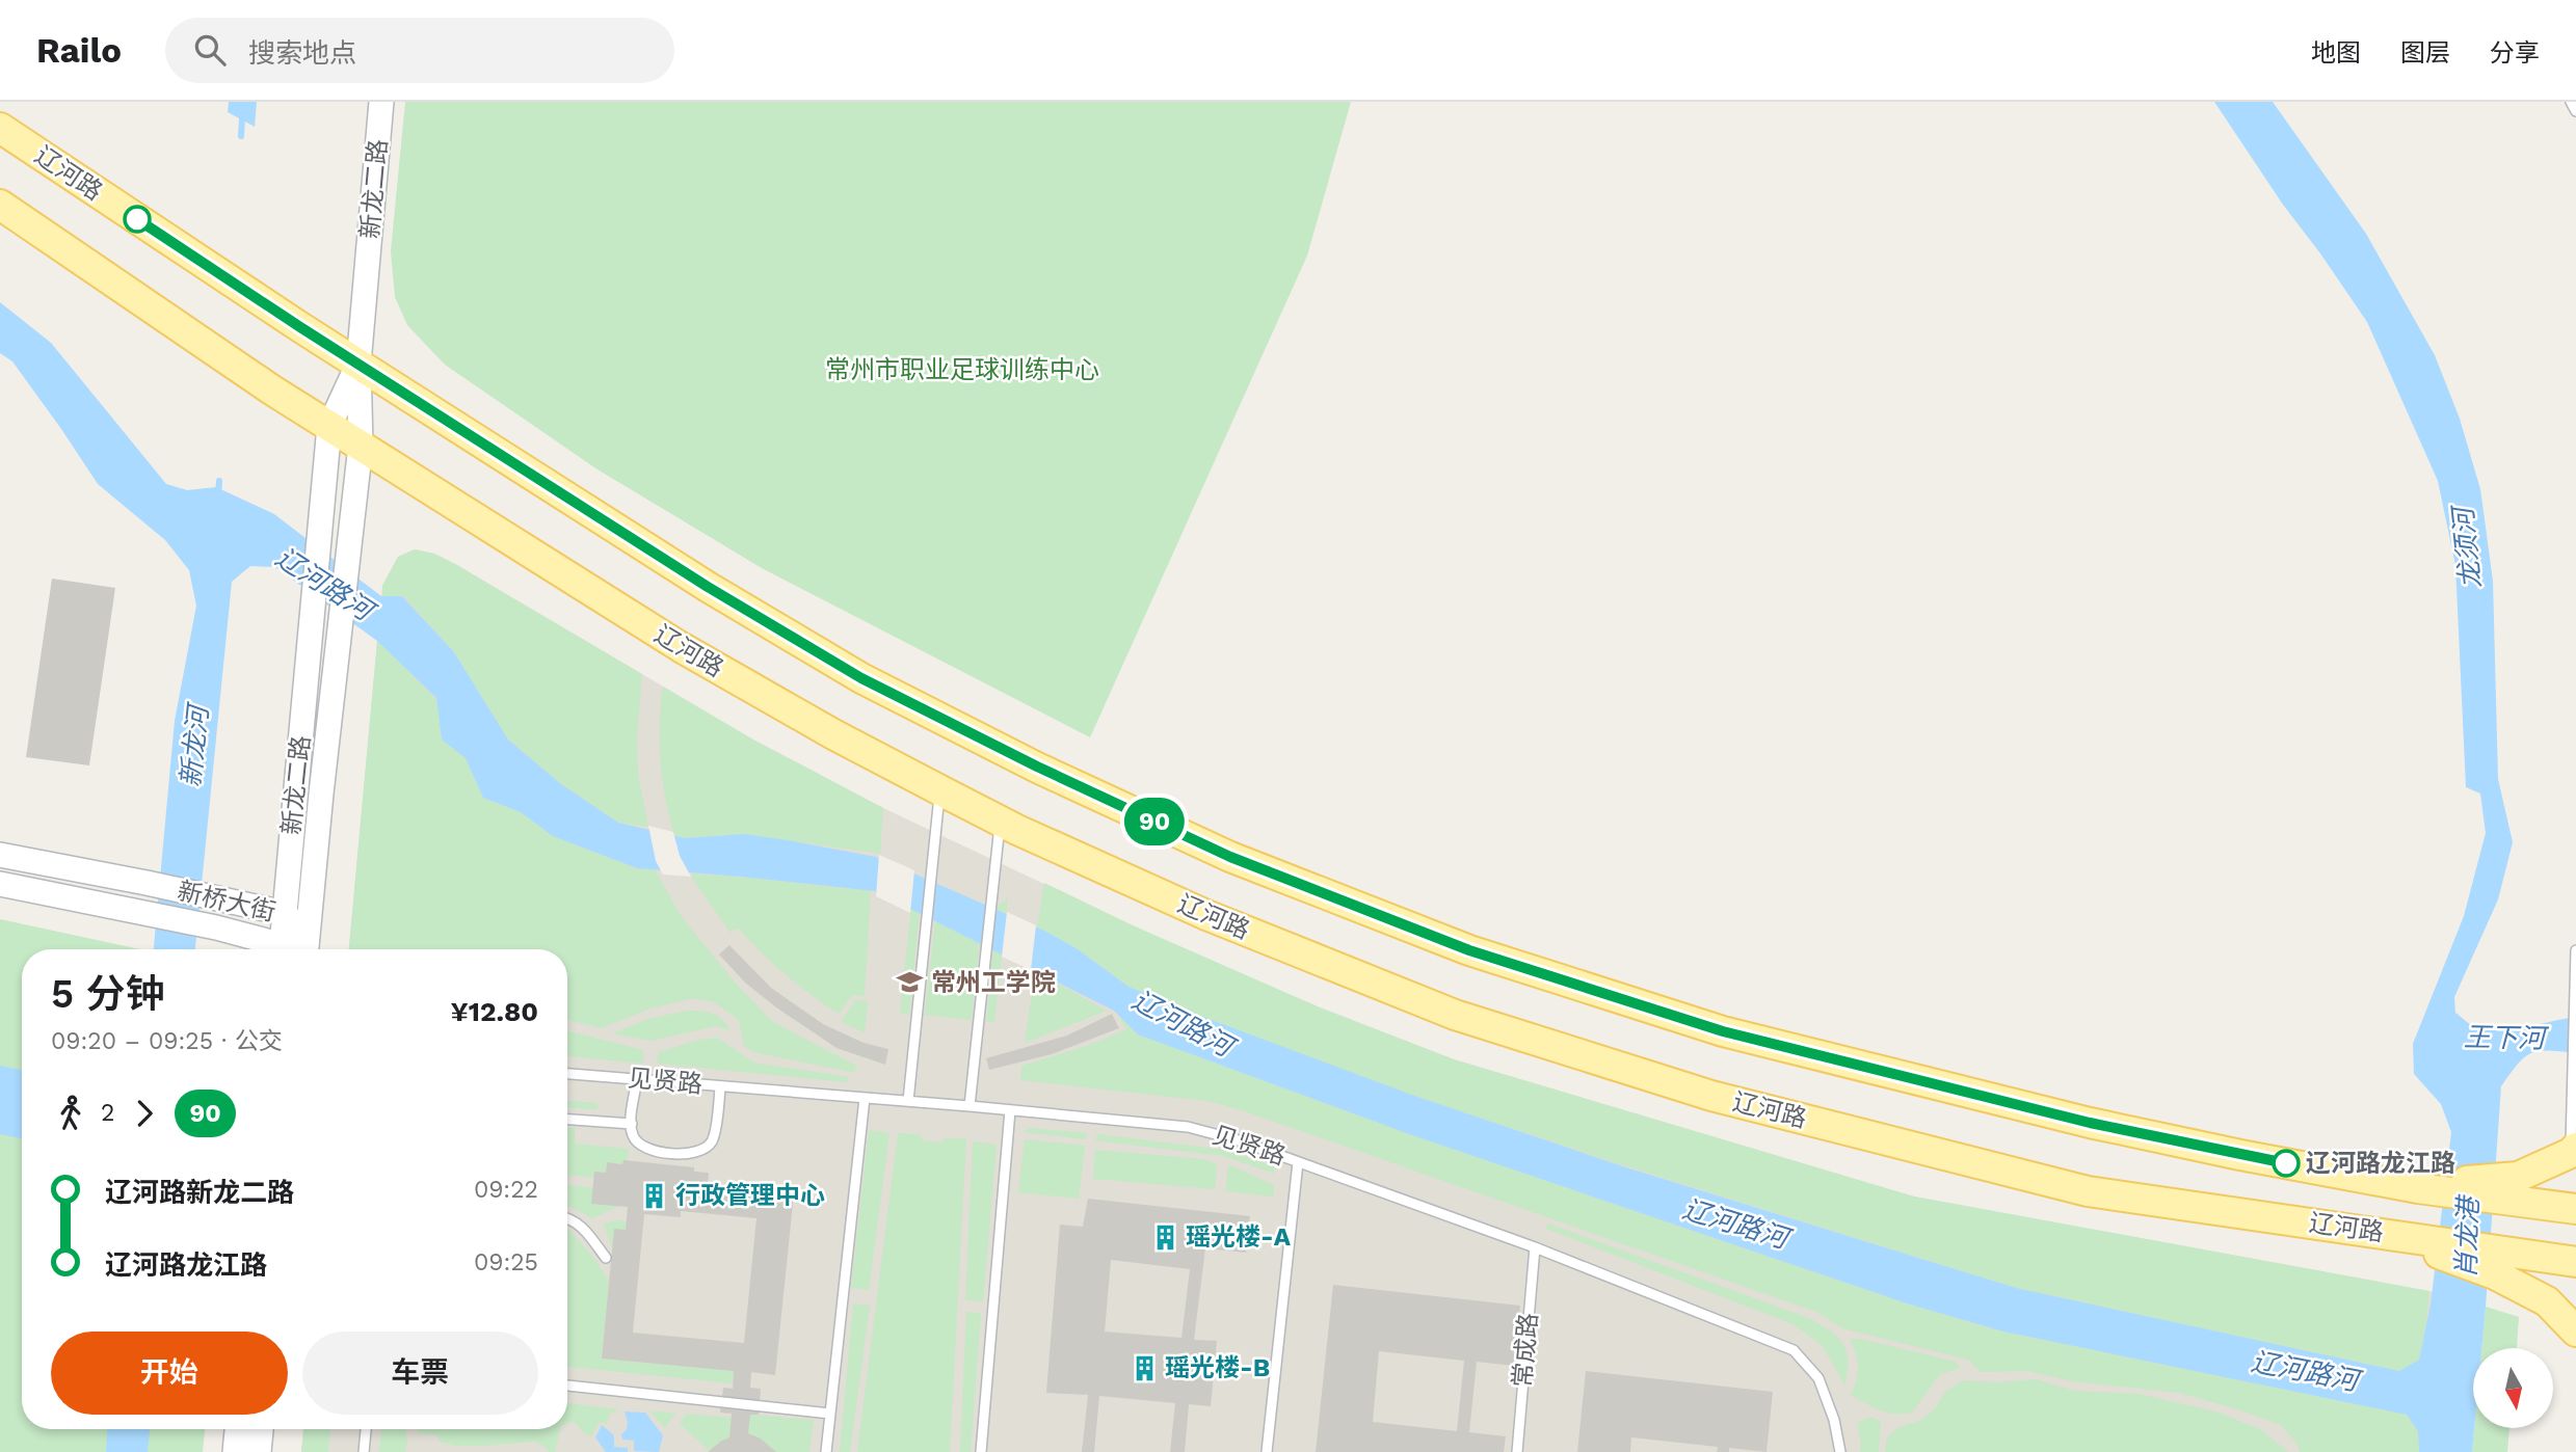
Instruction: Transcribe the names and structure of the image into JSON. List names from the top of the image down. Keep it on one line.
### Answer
{"streets":{"main road":["辽河路"],"street":["新龙二路","新桥大街"],"lane":["见贤路","常成路"]},"crossings":[["辽河路","新龙二路"],["新龙二路","新桥大街"],["见贤路","常成路"]],"water":["龙须河","辽河路河","新龙河","王下河","肖龙港"],"parks":["常州市职业足球训练中心"],"places":{"school or university":["常州工学院"],"other":["辽河路龙江路"],"building":["行政管理中心","瑶光楼-A","瑶光楼-B"]},"lines":["bus line 90"],"north":"bottom","page":{"header":"Railo","search":"搜索地点","nav":["地图","图层","分享"],"on_map":"90","heading":["5 分钟","09:20 – 09:25 · 公交","¥12.80"],"legs":["2","90"],"list":[{"name":"辽河路新龙二路","value":"09:22"},{"name":"辽河路龙江路","value":"09:25"}],"buttons":["开始","车票"]}}
